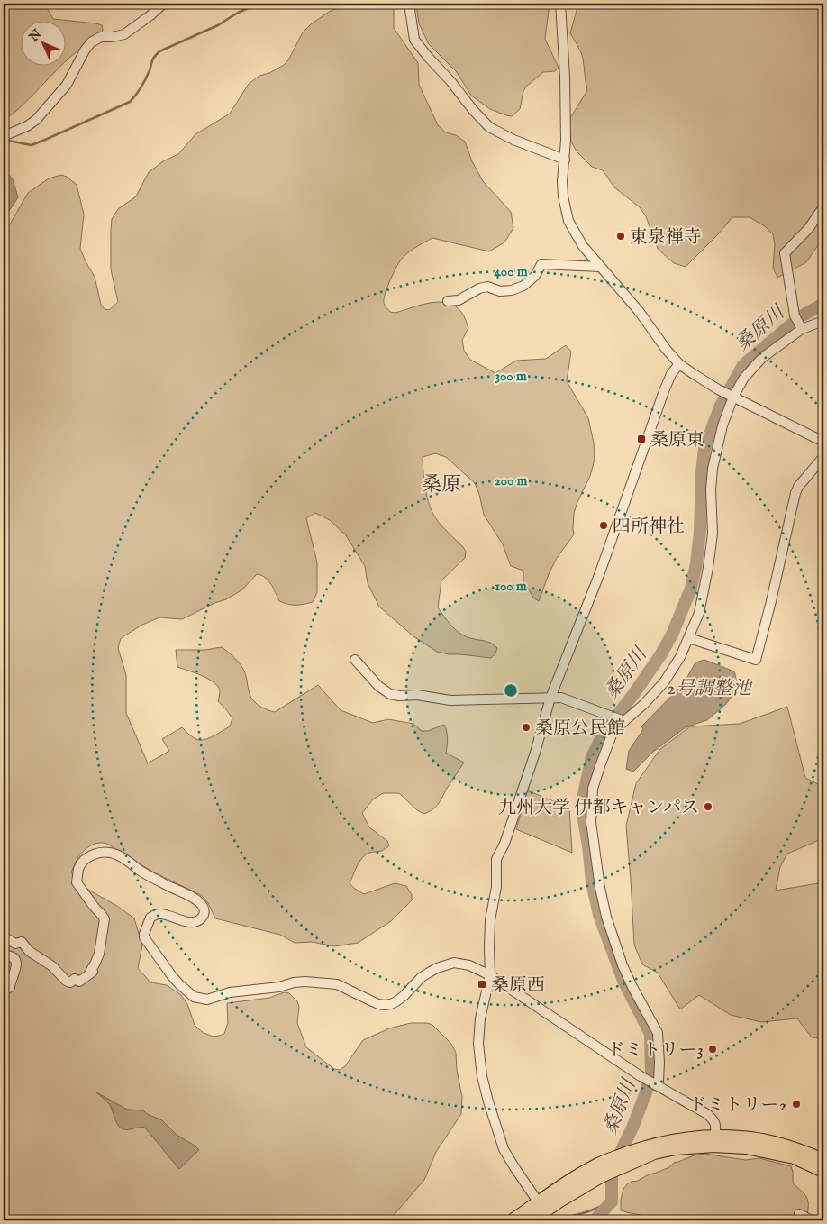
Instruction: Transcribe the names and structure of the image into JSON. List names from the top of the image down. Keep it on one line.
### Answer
{"districts":["桑原"],"water":["桑原川","2号調整池"],"places":{"other":["東泉禅寺","四所神社","桑原公民館","九州大学 伊都キャンパス","ドミトリー3","ドミトリー2"],"transit":["桑原東","桑原西"]},"north":"top left","rings":["400 m","300 m","200 m","100 m"]}
